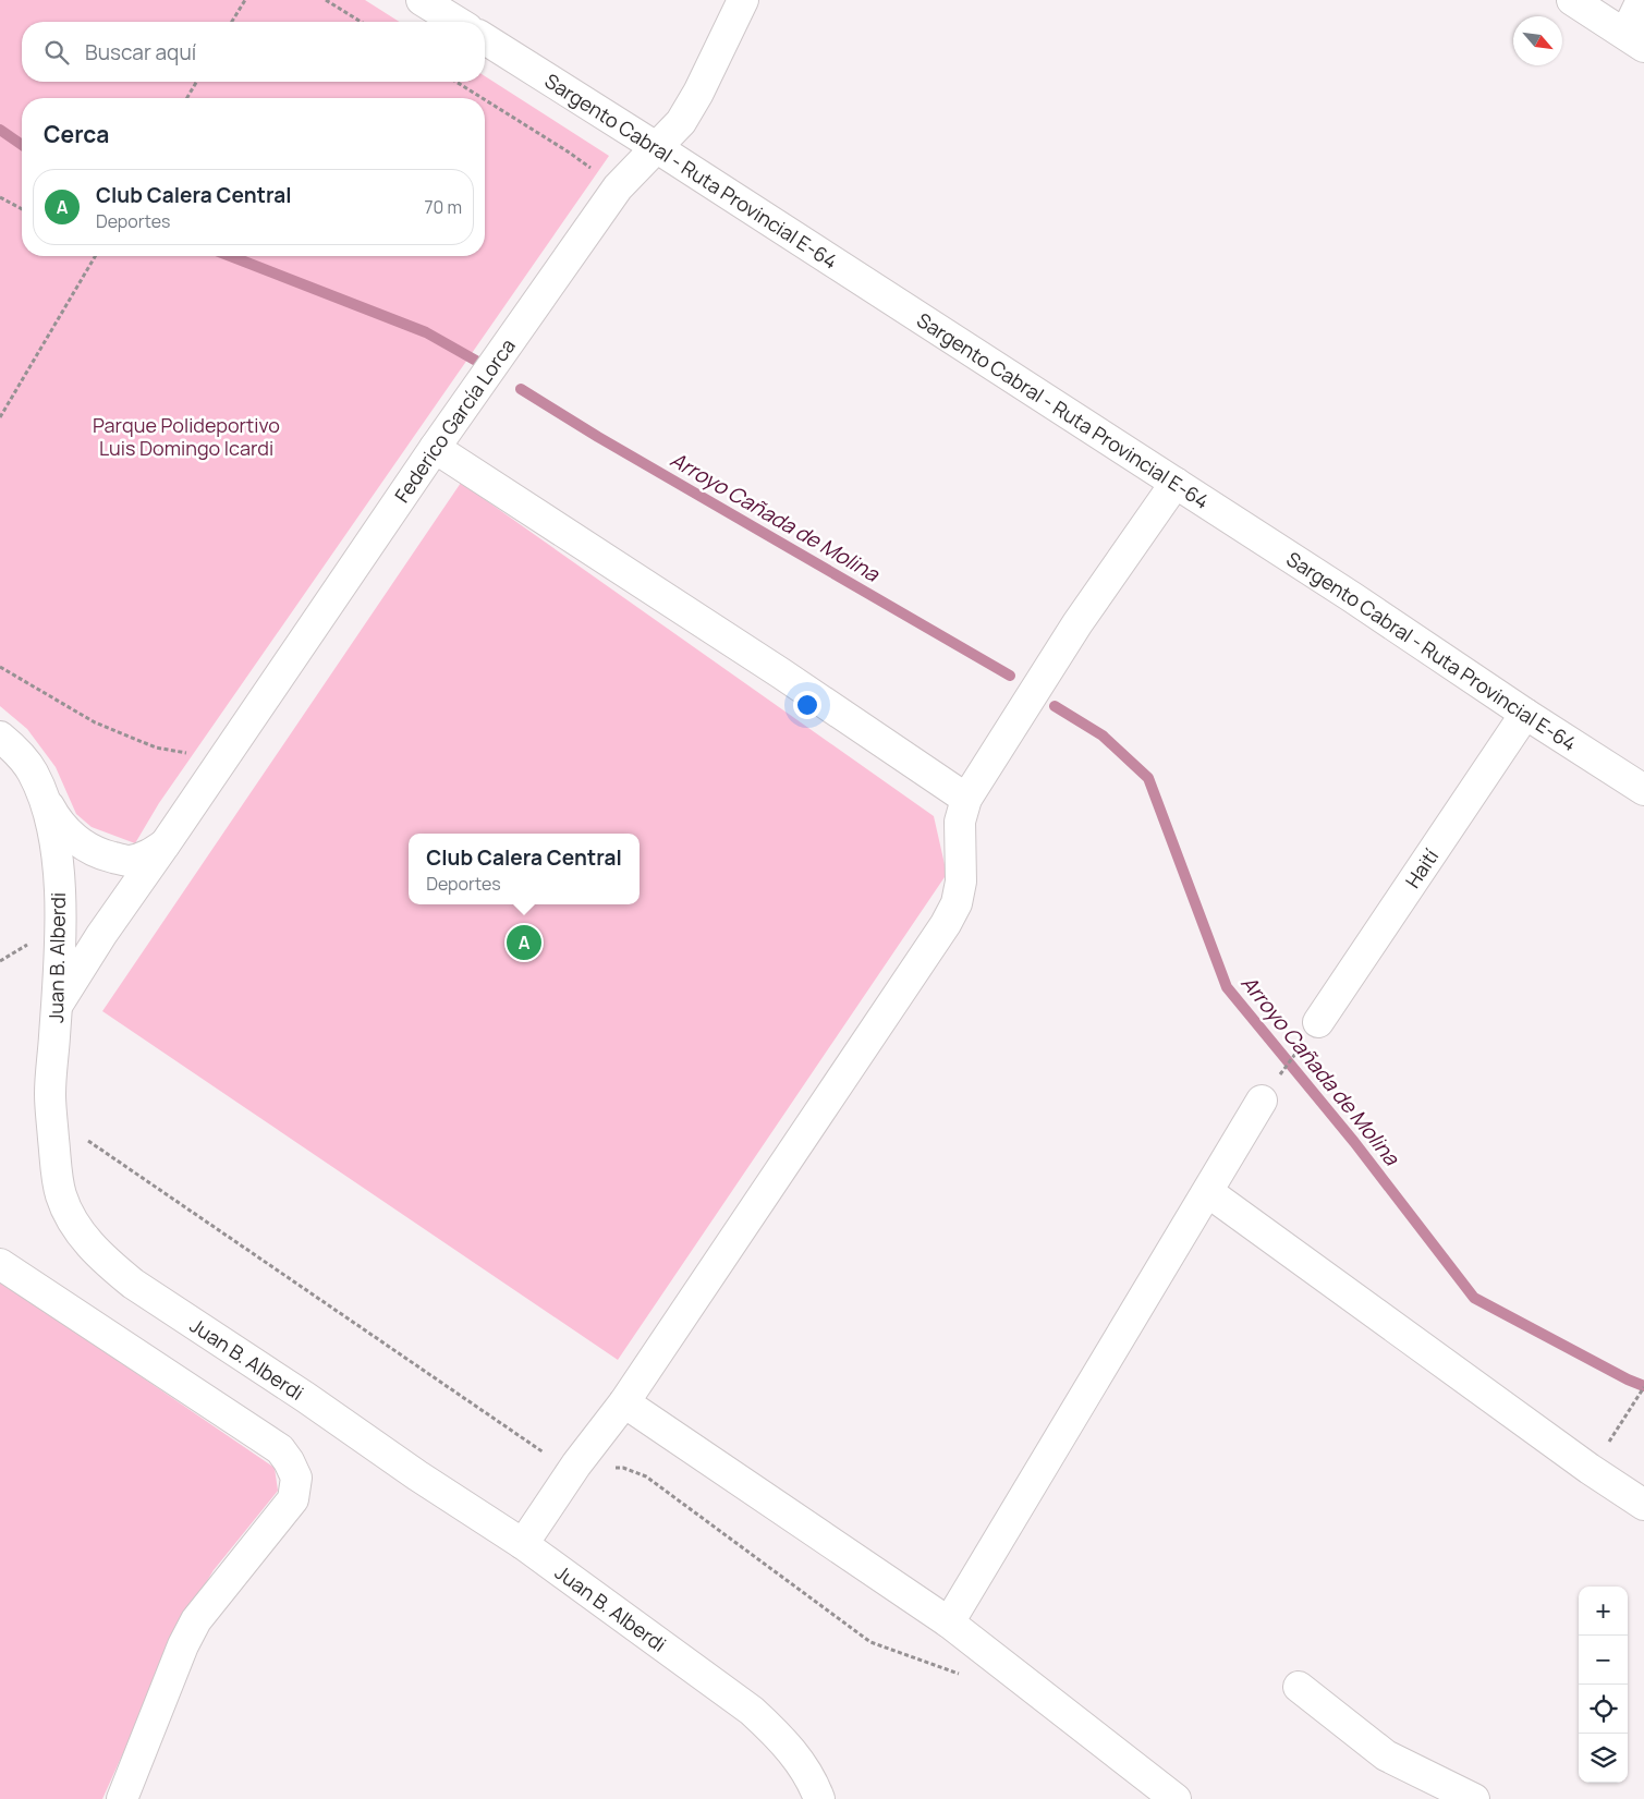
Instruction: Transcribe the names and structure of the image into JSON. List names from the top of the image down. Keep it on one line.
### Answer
{"streets":{"street":["Sargento Cabral - Ruta Provincial E-64","Federico García Lorca","Haití","Juan B. Alberdi"]},"crossings":[["Sargento Cabral - Ruta Provincial E-64","Federico García Lorca"],["Sargento Cabral - Ruta Provincial E-64","Haití"],["Federico García Lorca","Juan B. Alberdi"]],"water":["Arroyo Cañada de Molina"],"parks":["Parque Polideportivo Luis Domingo Icardi"],"north":"bottom right","page":{"search":"Buscar aquí","heading":"Cerca","list":[{"mark":"A","name":"Club Calera Central","note":"Deportes","value":"70 m"}],"popup":["Club Calera Central","Deportes"],"pins":"A","map_buttons":["+","−"]}}
